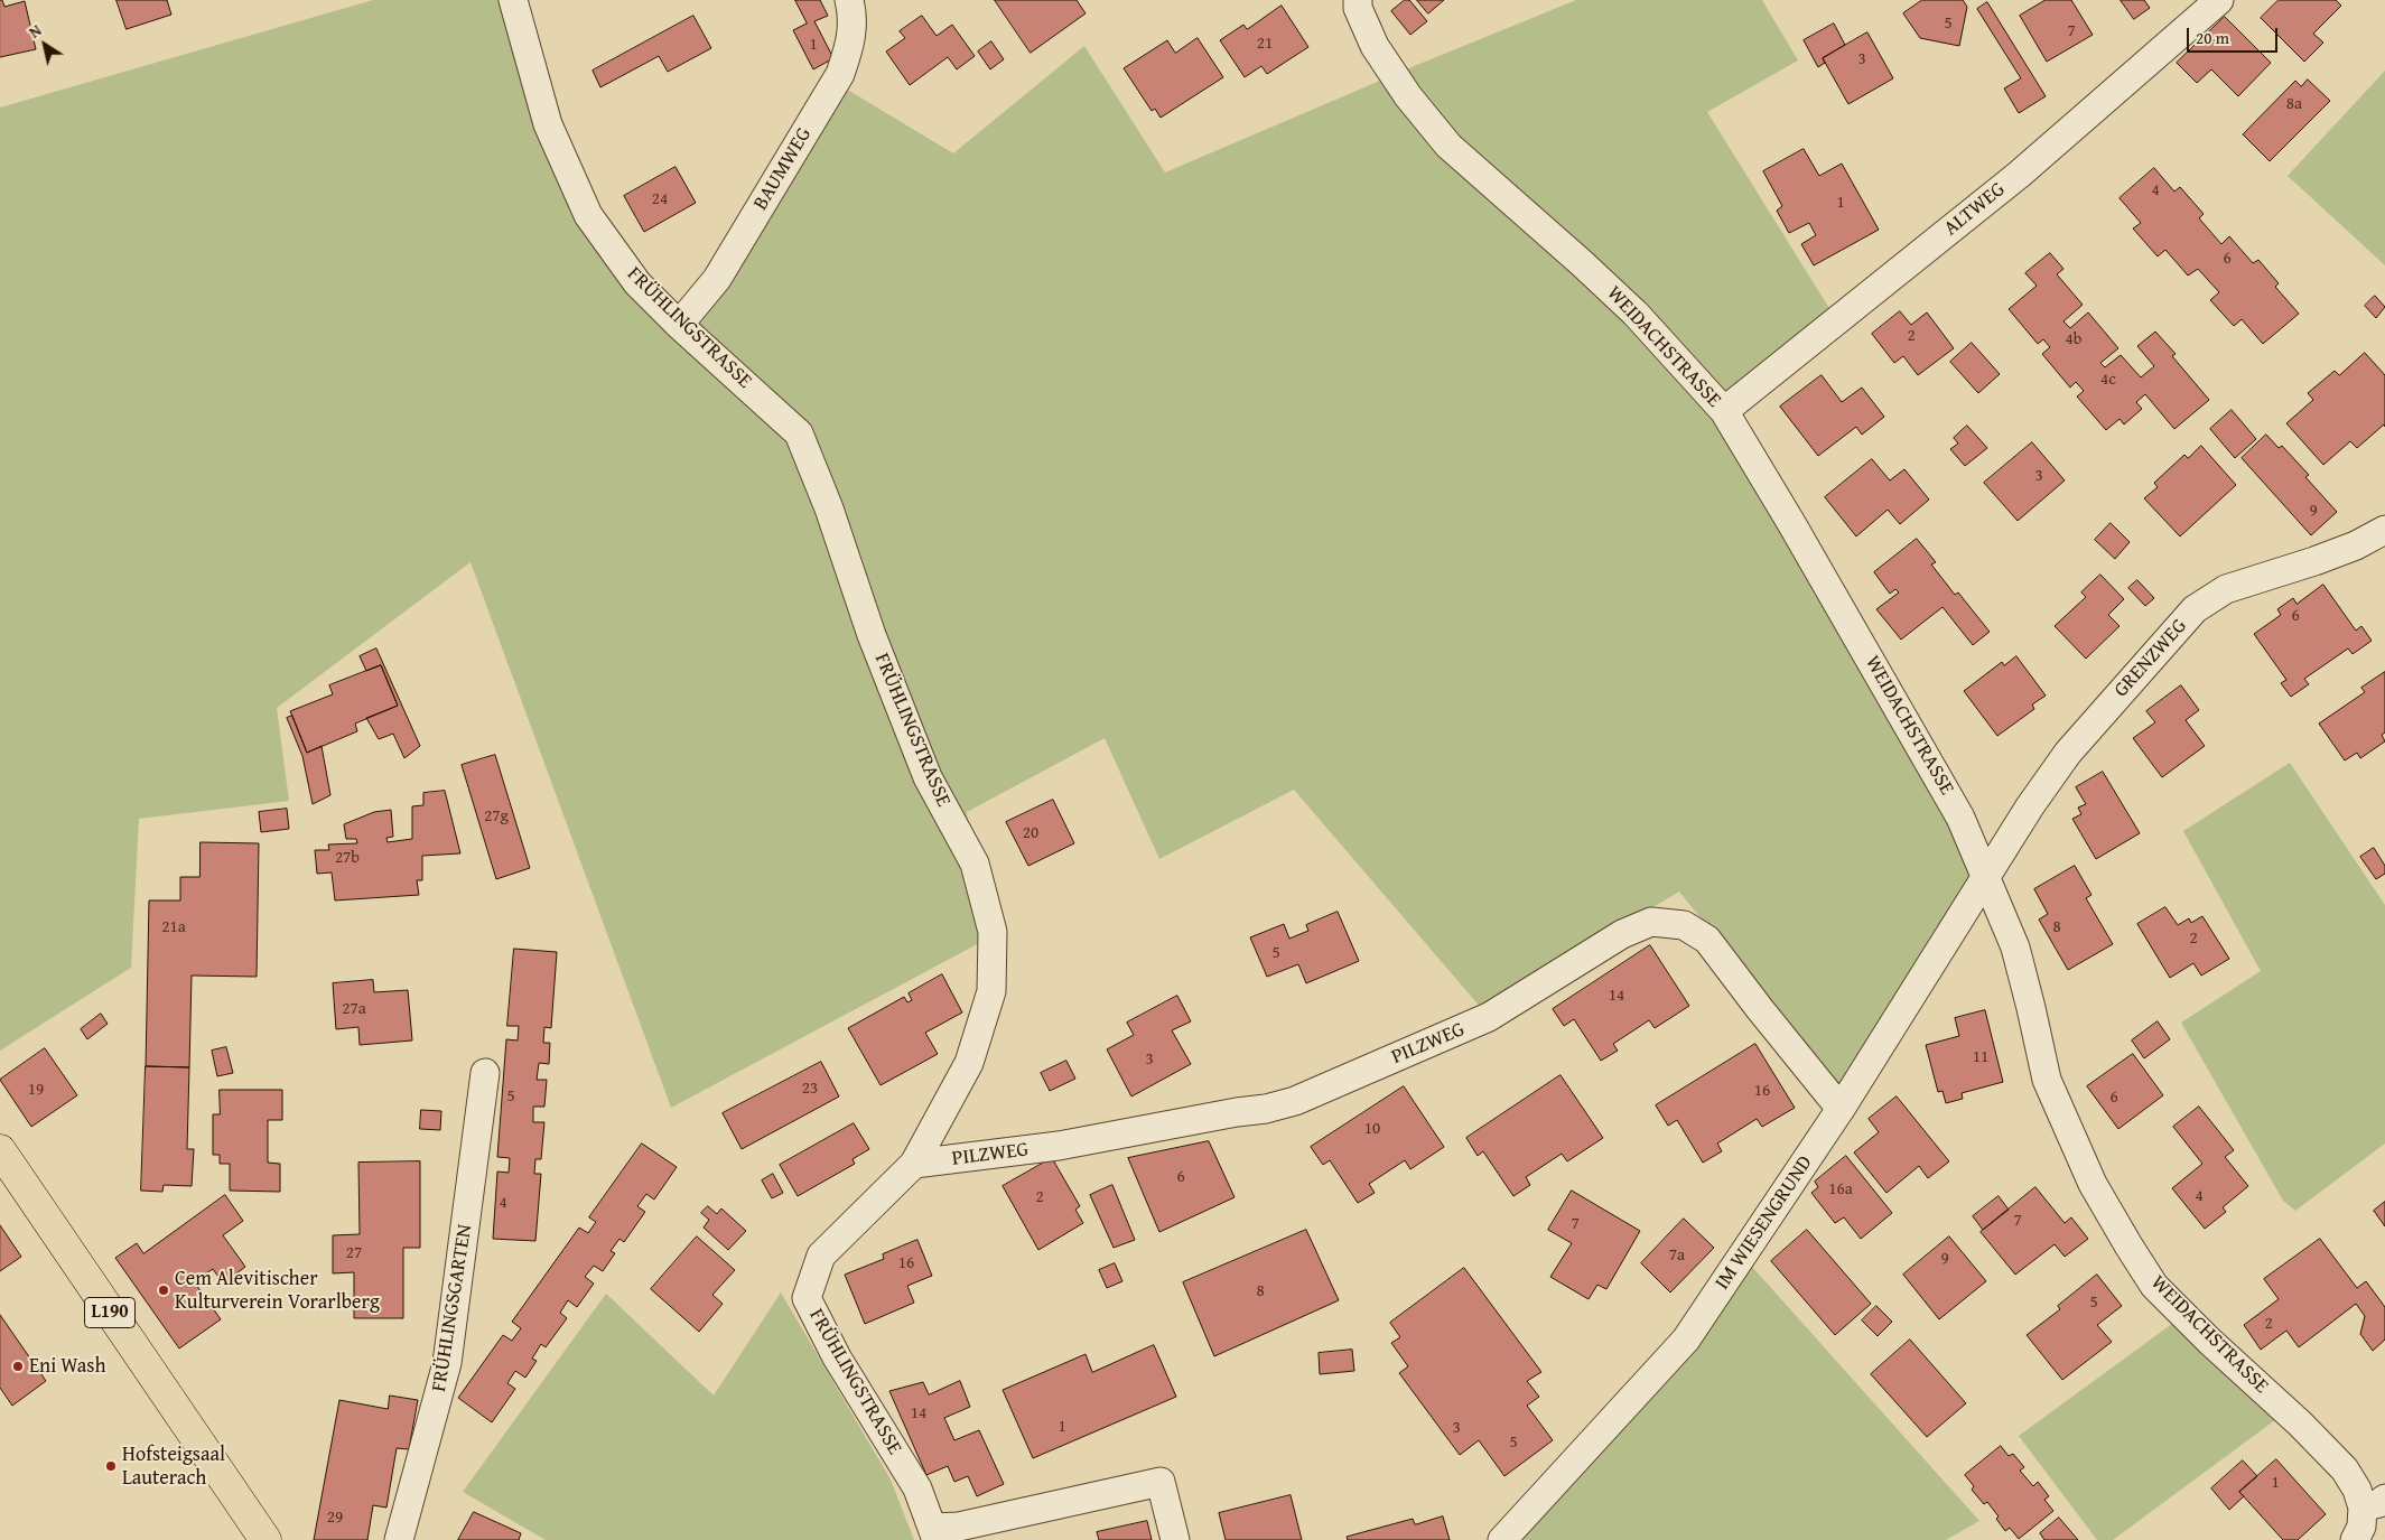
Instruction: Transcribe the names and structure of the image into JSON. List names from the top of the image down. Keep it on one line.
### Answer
{"streets":{"main road":["L190"],"street":["BAUMWEG","ALTWEG","FRÜHLINGSTRASSE","WEIDACHSTRASSE","GRENZWEG","PILZWEG","IM WIESENGRUND","FRÜHLINGSGARTEN"]},"crossings":[["BAUMWEG","FRÜHLINGSTRASSE"],["ALTWEG","WEIDACHSTRASSE"],["FRÜHLINGSTRASSE","PILZWEG"],["WEIDACHSTRASSE","GRENZWEG"],["WEIDACHSTRASSE","IM WIESENGRUND"],["GRENZWEG","IM WIESENGRUND"],["PILZWEG","IM WIESENGRUND"]],"places":["Cem Alevitischer Kulturverein Vorarlberg","Eni Wash","Hofsteigsaal Lauterach"],"house_numbers":["5","7","21","1","3","8a","4","24","1","6","2","4b","4c","3","9","6","27g","20","27b","21a","8","2","5","14","27a","11","3","23","19","16","5","6","10","6","16a","4","2","4","7","7","27","7a","9","16","8","5","2","14","1","3","5","1","29"],"scale_bar":"20 m","north":"top left"}
